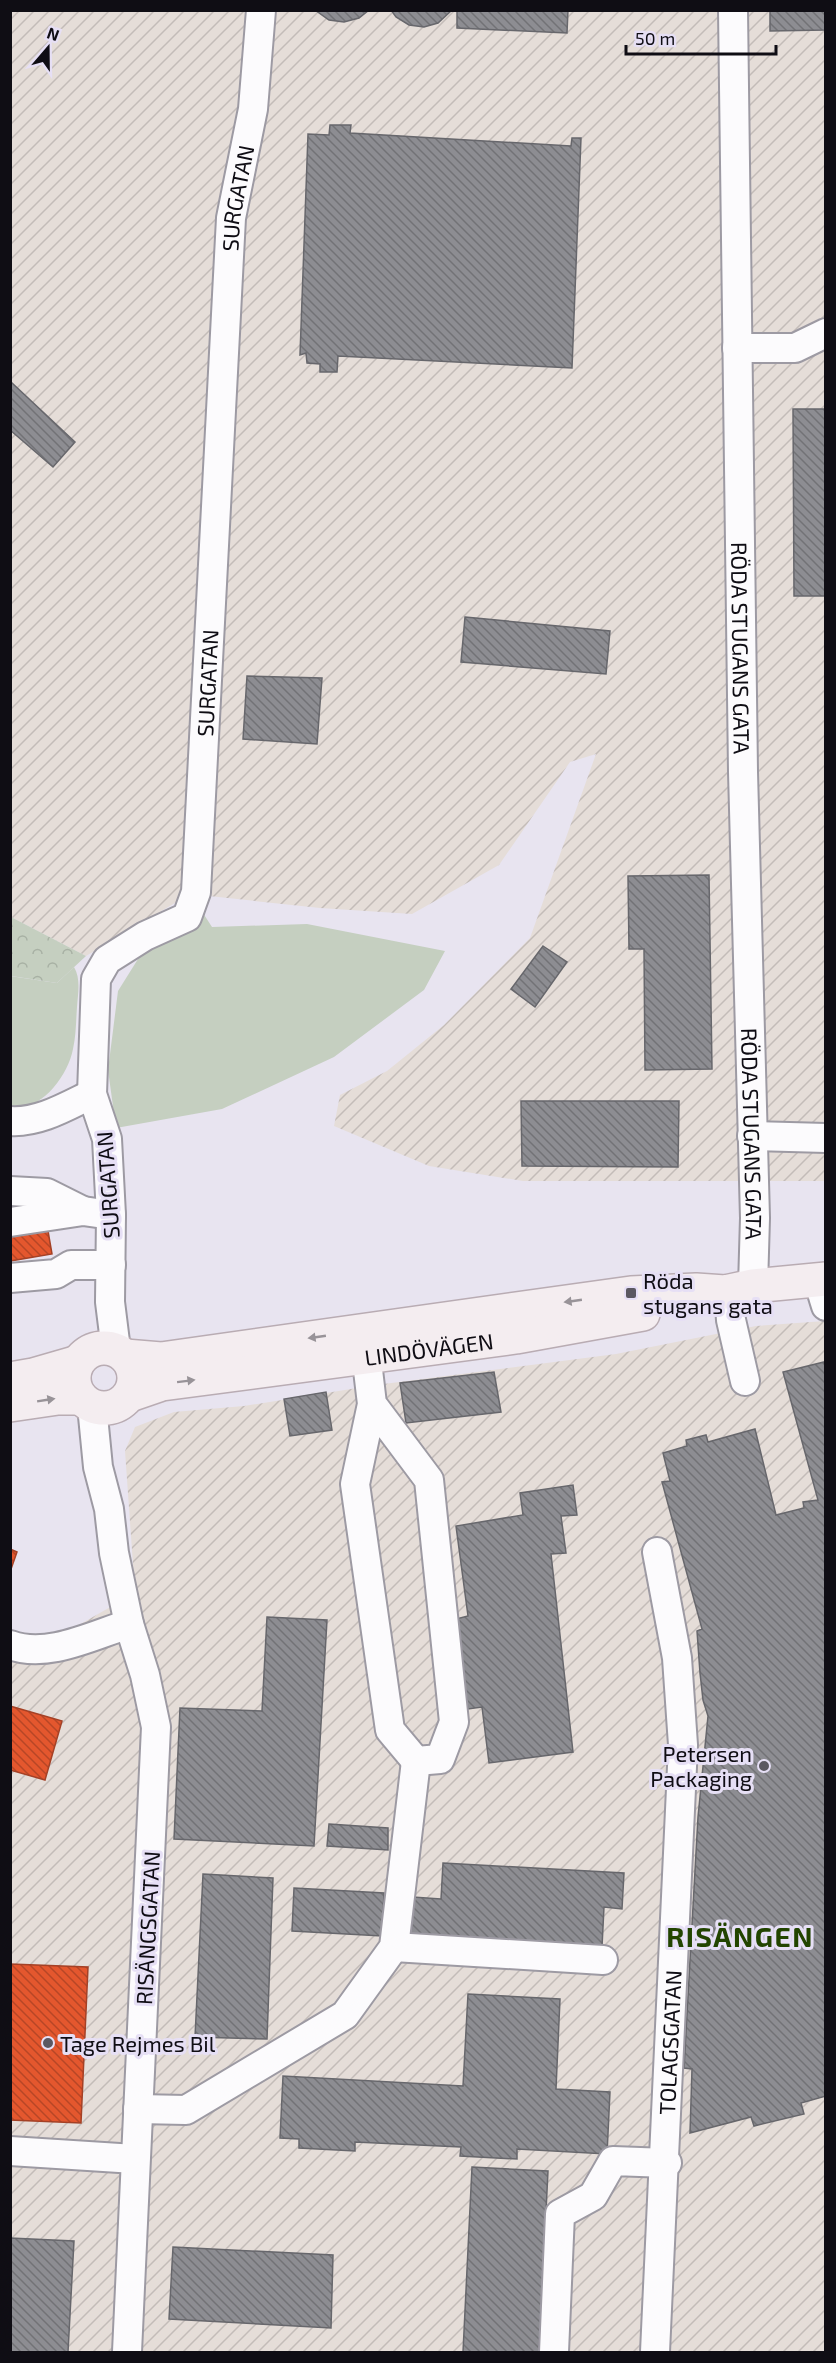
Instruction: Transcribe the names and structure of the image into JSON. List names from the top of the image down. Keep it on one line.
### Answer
{"streets":{"main road":["LINDÖVÄGEN"],"street":["SURGATAN","RÖDA STUGANS GATA","RISÄNGSGATAN","TOLAGSGATAN"]},"crossings":[["SURGATAN","LINDÖVÄGEN"],["RÖDA STUGANS GATA","LINDÖVÄGEN"],["LINDÖVÄGEN","RISÄNGSGATAN"]],"districts":["RISÄNGEN"],"places":{"transit":["Röda stugans gata"],"other":["Petersen Packaging","Tage Rejmes Bil"]},"scale_bar":"50 m","north":"top"}
